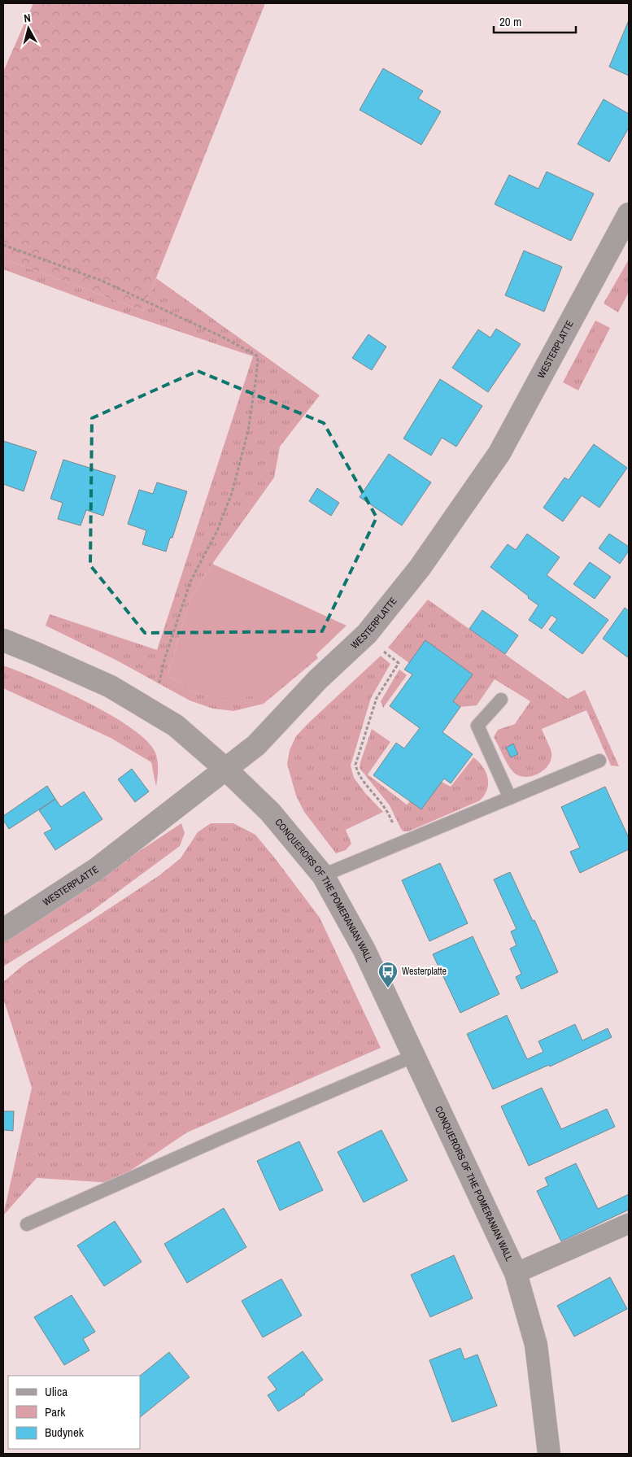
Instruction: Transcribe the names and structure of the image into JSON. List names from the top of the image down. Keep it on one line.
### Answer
{"streets":{"street":["WESTERPLATTE","CONQUERORS OF THE POMERANIAN WALL"]},"crossings":[["WESTERPLATTE","CONQUERORS OF THE POMERANIAN WALL"]],"places":{"bus stop":["Westerplatte"]},"legend":["Ulica","Park","Budynek"],"scale_bar":"20 m","north":"top"}
